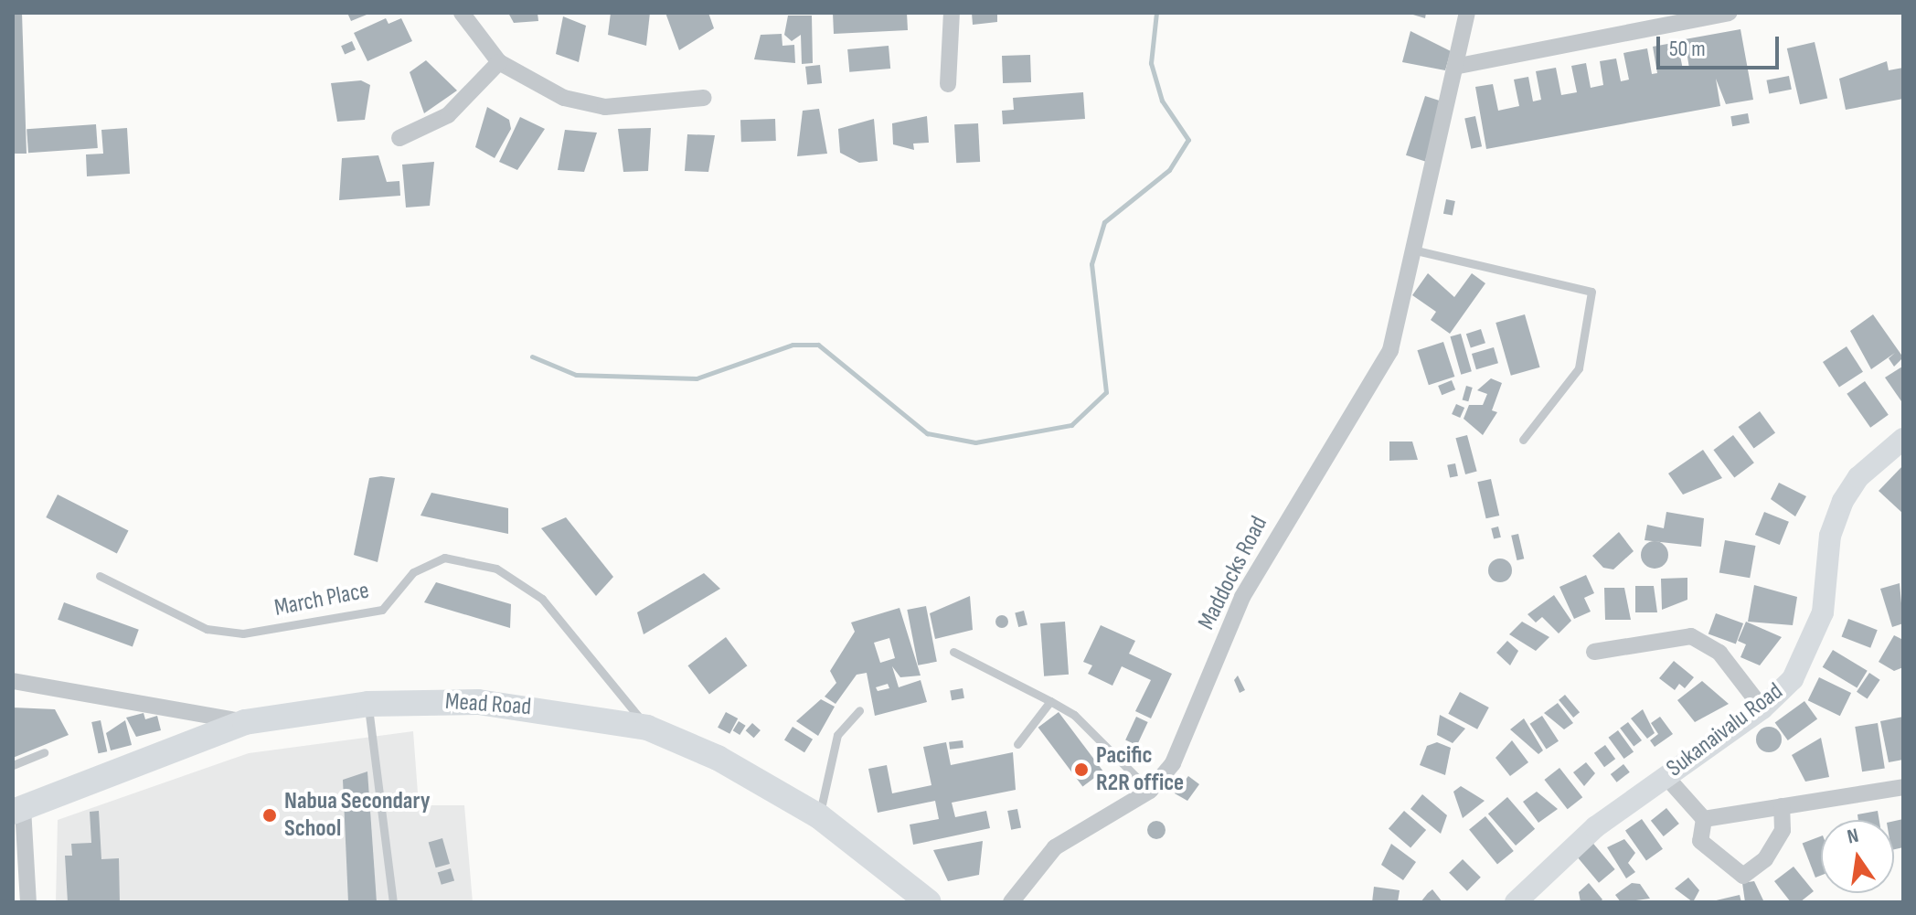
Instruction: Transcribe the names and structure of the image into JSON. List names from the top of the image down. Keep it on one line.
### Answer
{"streets":{"main road":["Mead Road","Sukanaivalu Road"],"street":["Maddocks Road"],"lane":["March Place"]},"crossings":[["March Place","Mead Road"]],"places":["Pacific R2R office","Nabua Secondary School"],"scale_bar":"50 m","north":"top"}
